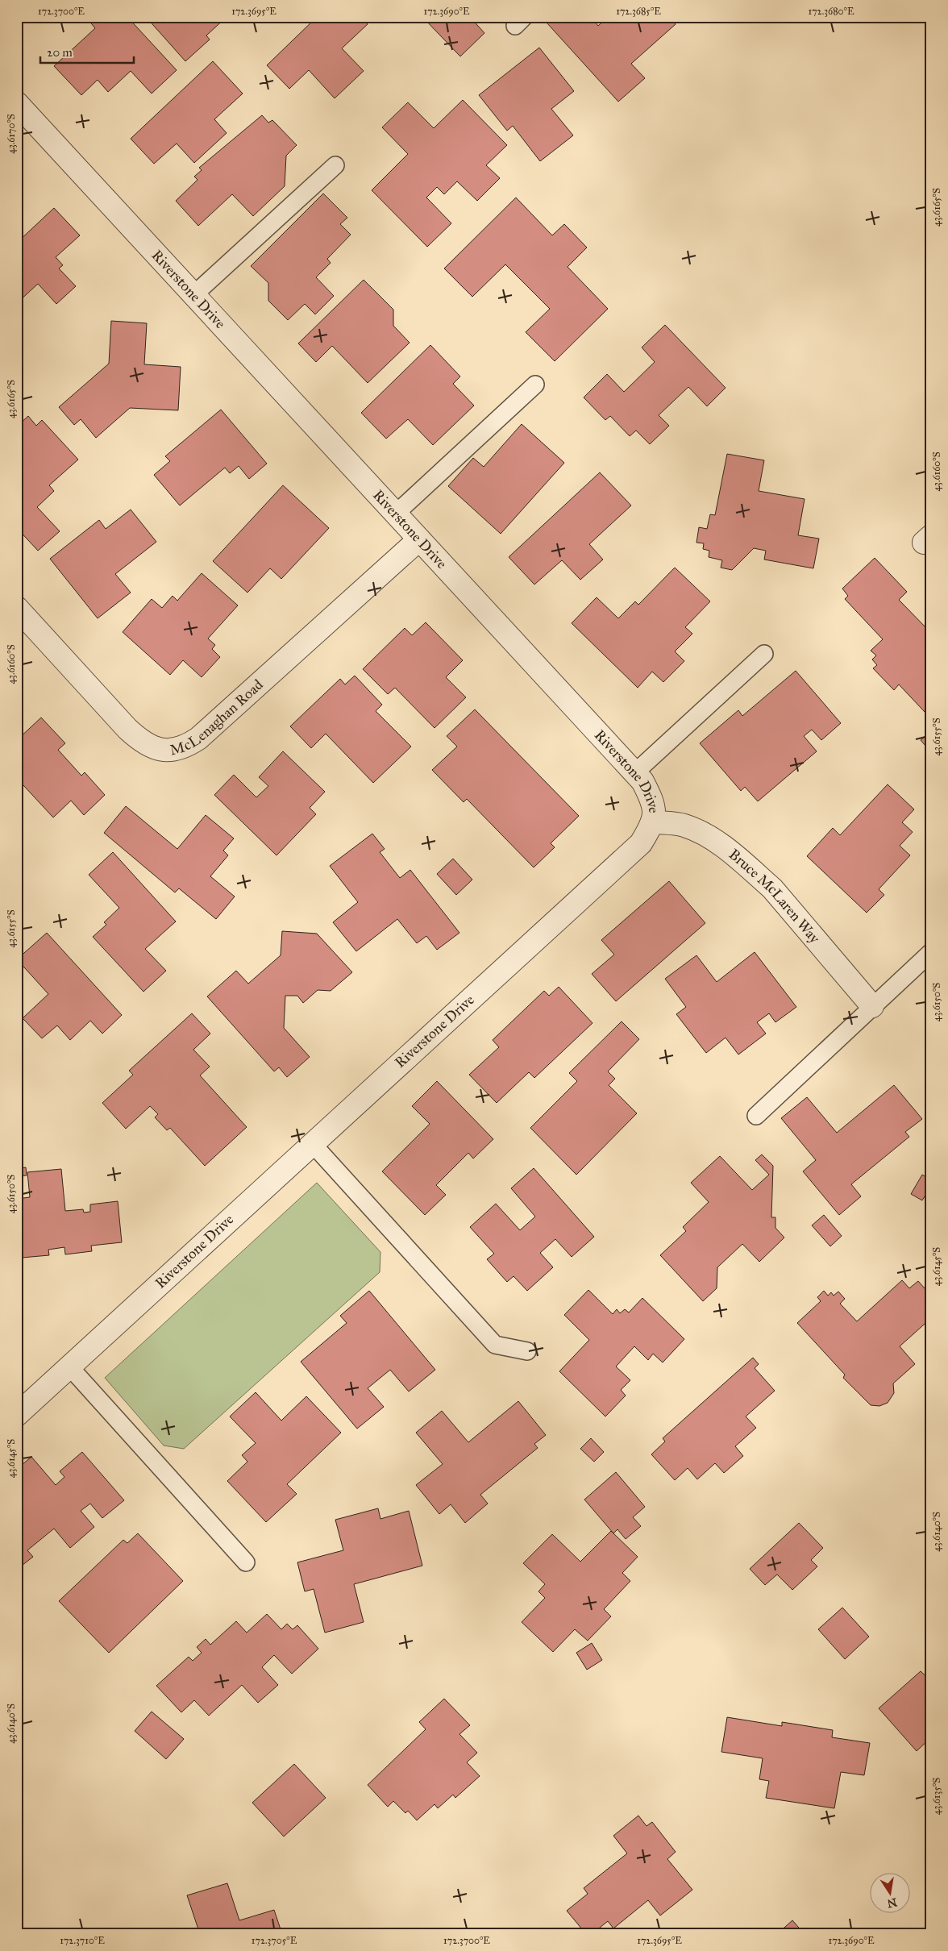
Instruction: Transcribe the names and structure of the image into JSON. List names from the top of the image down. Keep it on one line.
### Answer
{"streets":{"street":["Riverstone Drive","McLenaghan Road","Bruce McLaren Way"]},"crossings":[["Riverstone Drive","McLenaghan Road"],["Riverstone Drive","Bruce McLaren Way"]],"scale_bar":"20 m","north":"bottom","coordinates":["172.3700°E","172.3695°E","172.3690°E","172.3685°E","172.3680°E","43.6170°S","43.6165°S","43.6160°S","43.6155°S","43.6150°S","43.6145°S","43.6140°S","43.6135°S","172.3710°E","172.3705°E"]}
